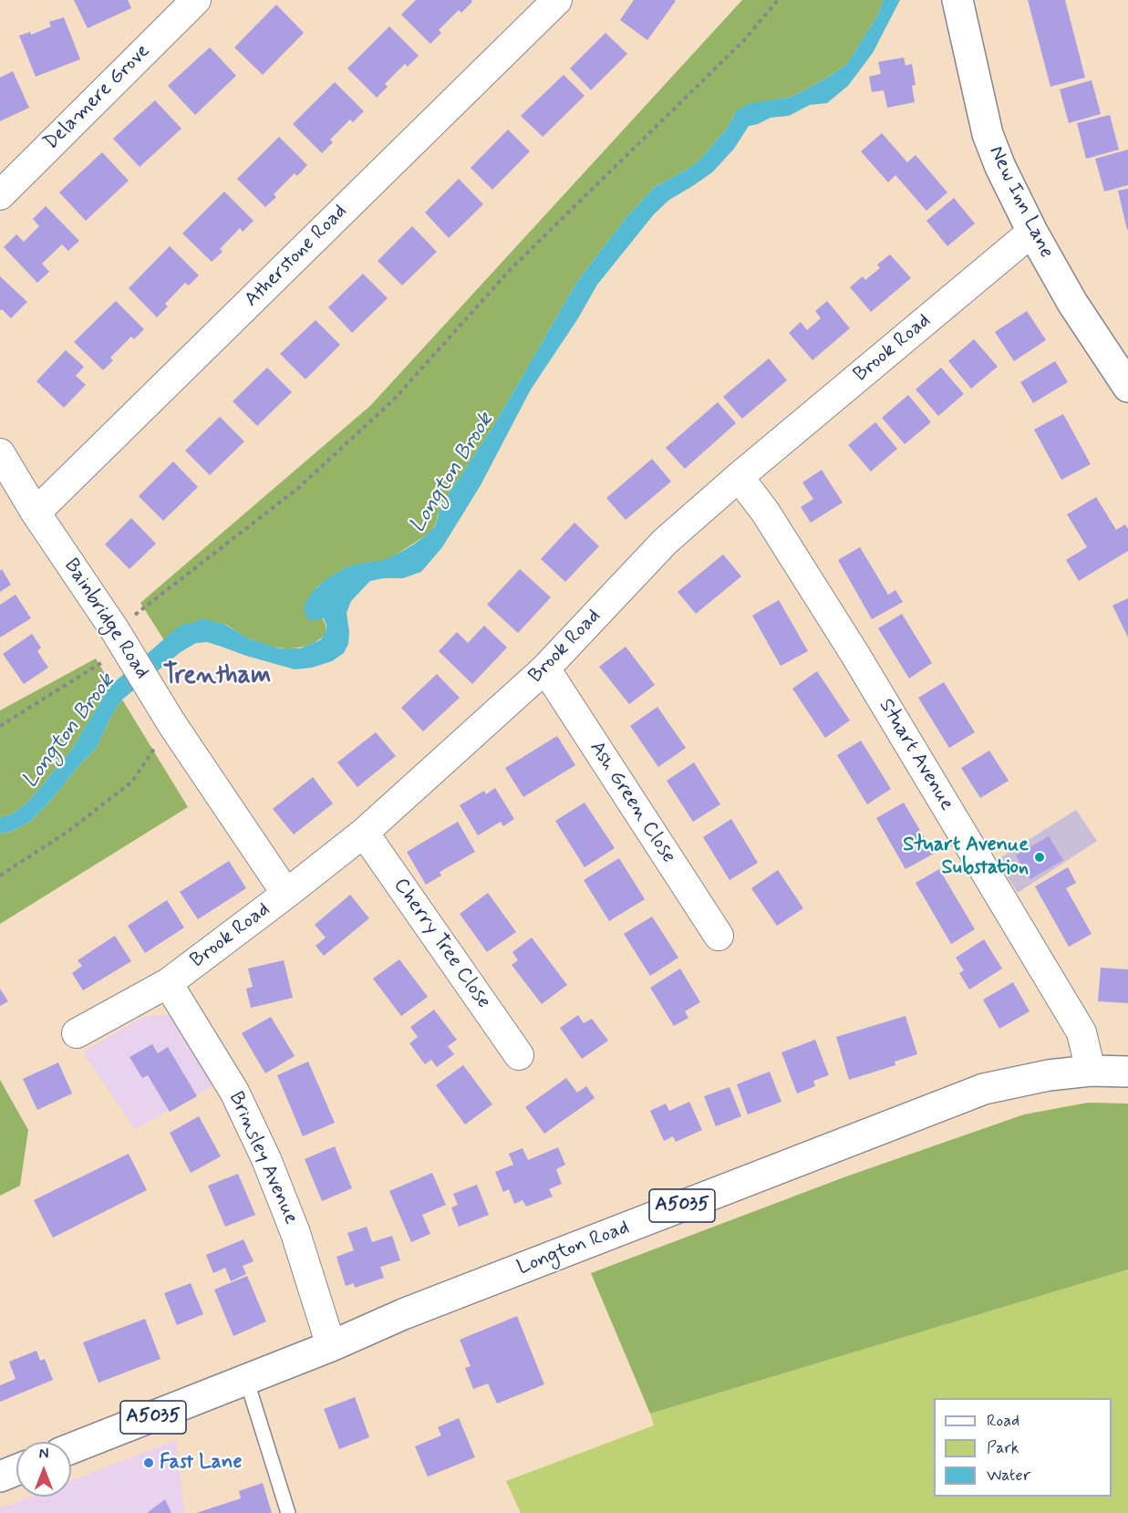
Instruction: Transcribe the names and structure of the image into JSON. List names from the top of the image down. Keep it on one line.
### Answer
{"streets":{"main road":["New Inn Lane","A5035","Longton Road"],"street":["Delamere Grove","Atherstone Road","Brook Road","Bainbridge Road","Stuart Avenue","Ash Green Close","Cherry Tree Close","Brinsley Avenue"]},"crossings":[["New Inn Lane","Brook Road"],["Atherstone Road","Bainbridge Road"],["Brook Road","Bainbridge Road"],["Brook Road","Stuart Avenue"],["Brook Road","Ash Green Close"],["Brook Road","Cherry Tree Close"],["Brook Road","Brinsley Avenue"],["Stuart Avenue","Longton Road"],["Brinsley Avenue","Longton Road"]],"districts":["Trentham"],"water":["Longton Brook"],"places":["Stuart Avenue Substation","Fast Lane"],"legend":["Road","Park","Water"],"north":"top"}
